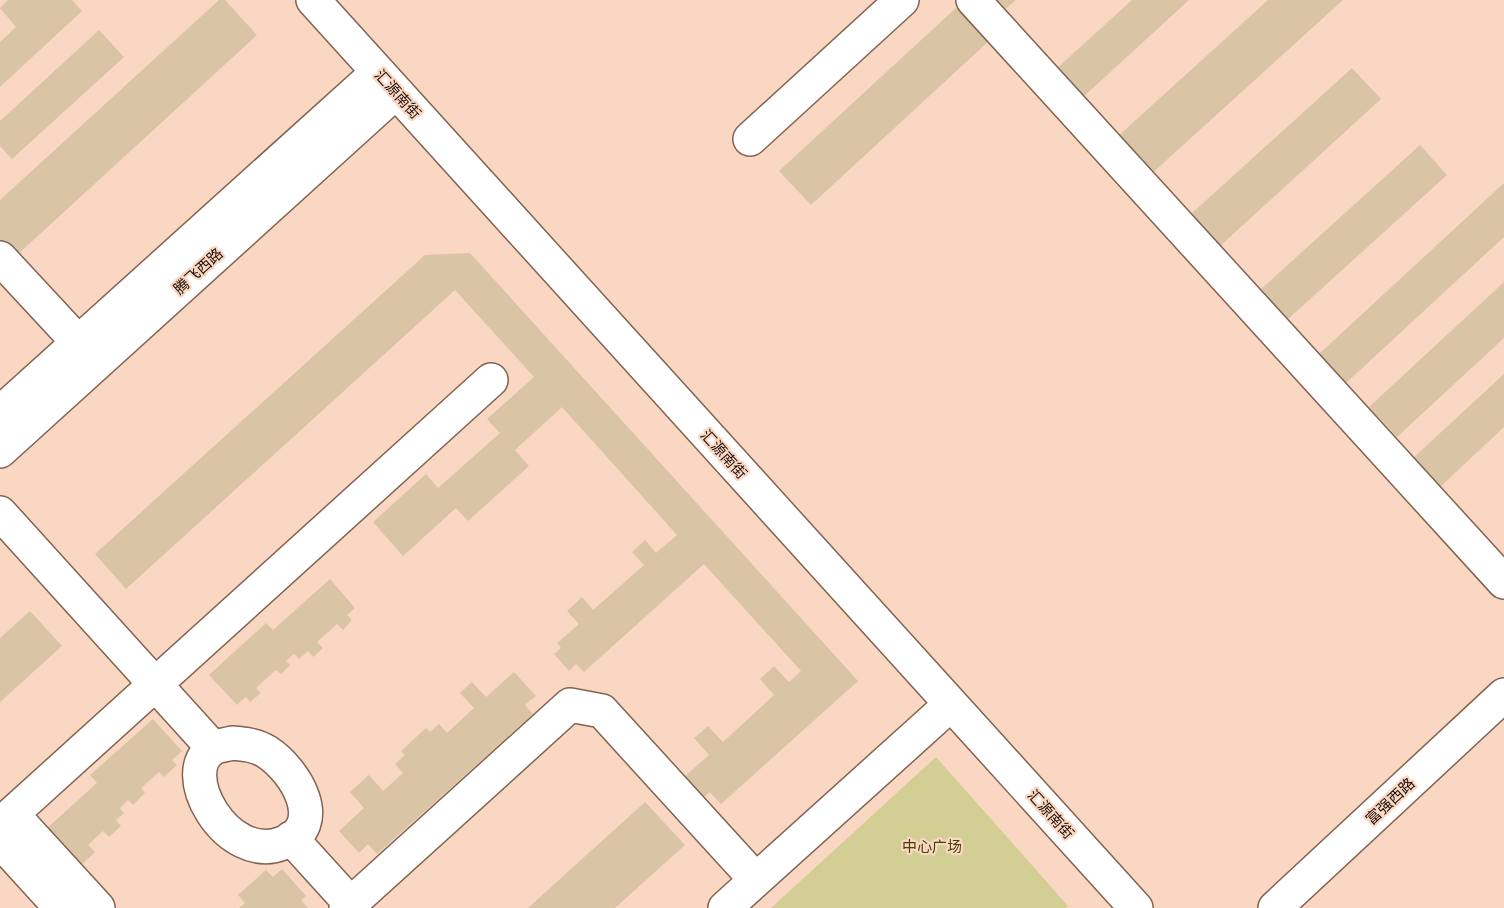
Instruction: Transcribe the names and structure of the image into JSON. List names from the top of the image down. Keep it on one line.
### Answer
{"streets":{"street":["汇源南街","腾飞西路","富强西路"]},"crossings":[["汇源南街","腾飞西路"]],"parks":["中心广场"]}
